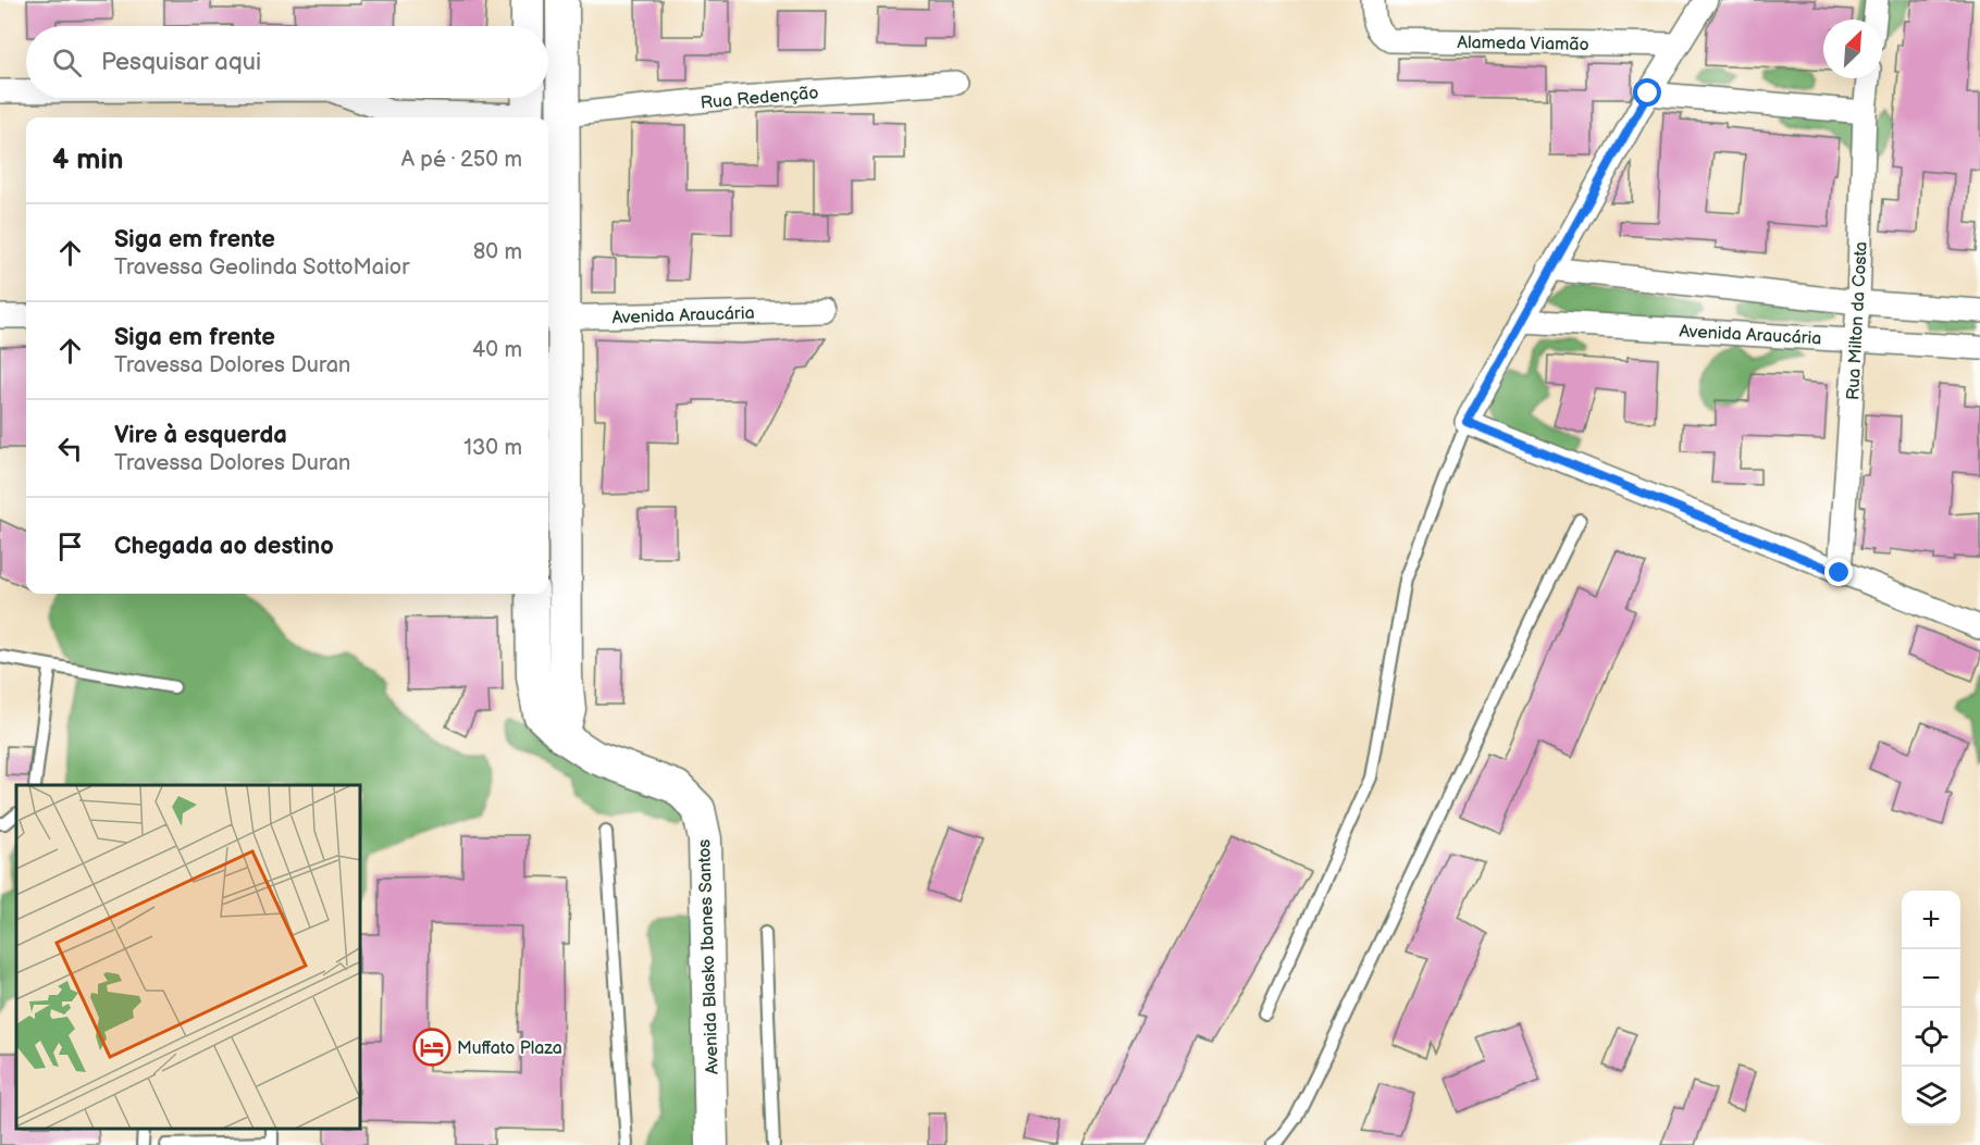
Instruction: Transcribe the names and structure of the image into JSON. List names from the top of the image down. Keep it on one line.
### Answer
{"streets":{"main road":["Avenida Blasko Ibanes Santos"],"street":["Alameda Viamão","Rua Redenção","Avenida Araucária","Rua Milton da Costa"]},"crossings":[["Avenida Araucária","Rua Milton da Costa"]],"places":{"hotel":["Muffato Plaza"]},"north":"top right","page":{"search":"Pesquisar aqui","heading":["4 min","A pé · 250 m"],"list":[["Siga em frente","Travessa Geolinda SottoMaior","80 m"],["Siga em frente","Travessa Dolores Duran","40 m"],["Vire à esquerda","Travessa Dolores Duran","130 m"],"Chegada ao destino"],"map_buttons":["+","−"]}}
